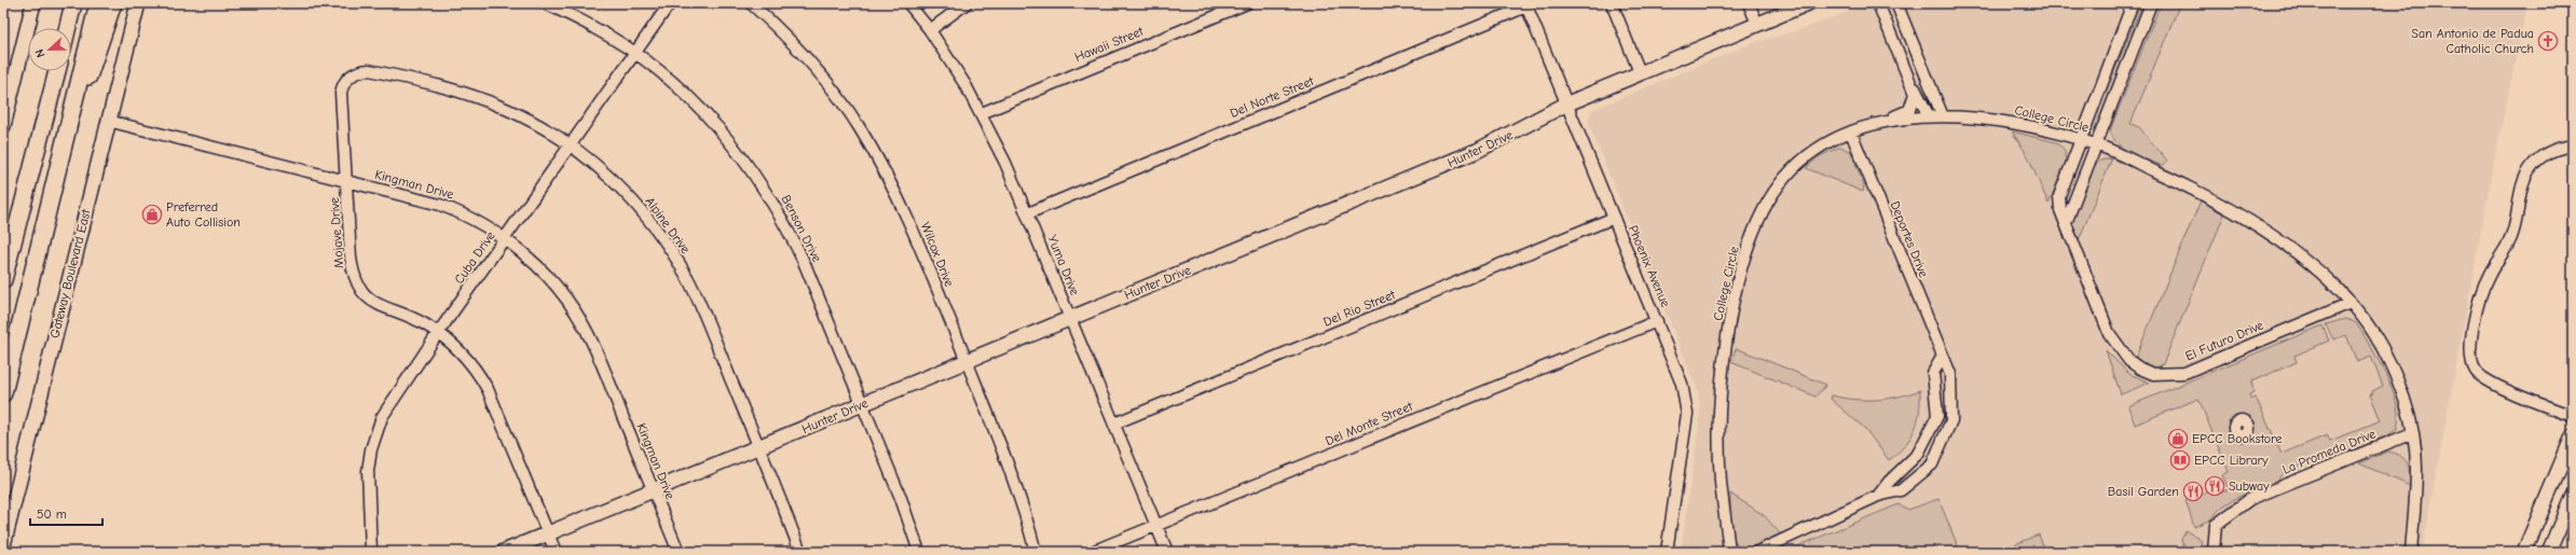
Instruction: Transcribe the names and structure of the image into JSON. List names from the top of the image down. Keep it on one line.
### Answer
{"streets":{"main road":["Hunter Drive","Gateway Boulevard East"],"street":["Hawaii Street","Del Norte Street","College Circle","Kingman Drive","Alpine Drive","Benson Drive","Mojave Drive","Deportes Drive","Wilcox Drive","Cuba Drive","Yuma Drive","Phoenix Avenue","Del Rio Street","El Futuro Drive","Del Monte Street","La Promeda Drive"]},"crossings":[["Hawaii Street","Yuma Drive"],["Del Norte Street","Yuma Drive"],["Del Norte Street","Phoenix Avenue"],["College Circle","Deportes Drive"],["College Circle","El Futuro Drive"],["College Circle","La Promeda Drive"],["Hunter Drive","Kingman Drive"],["Hunter Drive","Alpine Drive"],["Hunter Drive","Benson Drive"],["Hunter Drive","Mojave Drive"],["Hunter Drive","Wilcox Drive"],["Hunter Drive","Yuma Drive"],["Hunter Drive","Phoenix Avenue"],["Kingman Drive","Mojave Drive"],["Kingman Drive","Cuba Drive"],["Kingman Drive","Gateway Boulevard East"],["Alpine Drive","Mojave Drive"],["Alpine Drive","Cuba Drive"],["Benson Drive","Cuba Drive"],["Mojave Drive","Cuba Drive"],["Yuma Drive","Del Rio Street"],["Yuma Drive","Del Monte Street"],["Phoenix Avenue","Del Rio Street"],["Phoenix Avenue","Del Monte Street"]],"places":{"church":["San Antonio de Padua Catholic Church"],"shop":["Preferred Auto Collision","EPCC Bookstore"],"library":["EPCC Library"],"restaurant":["Subway","Basil Garden"]},"scale_bar":"50 m","north":"left"}
